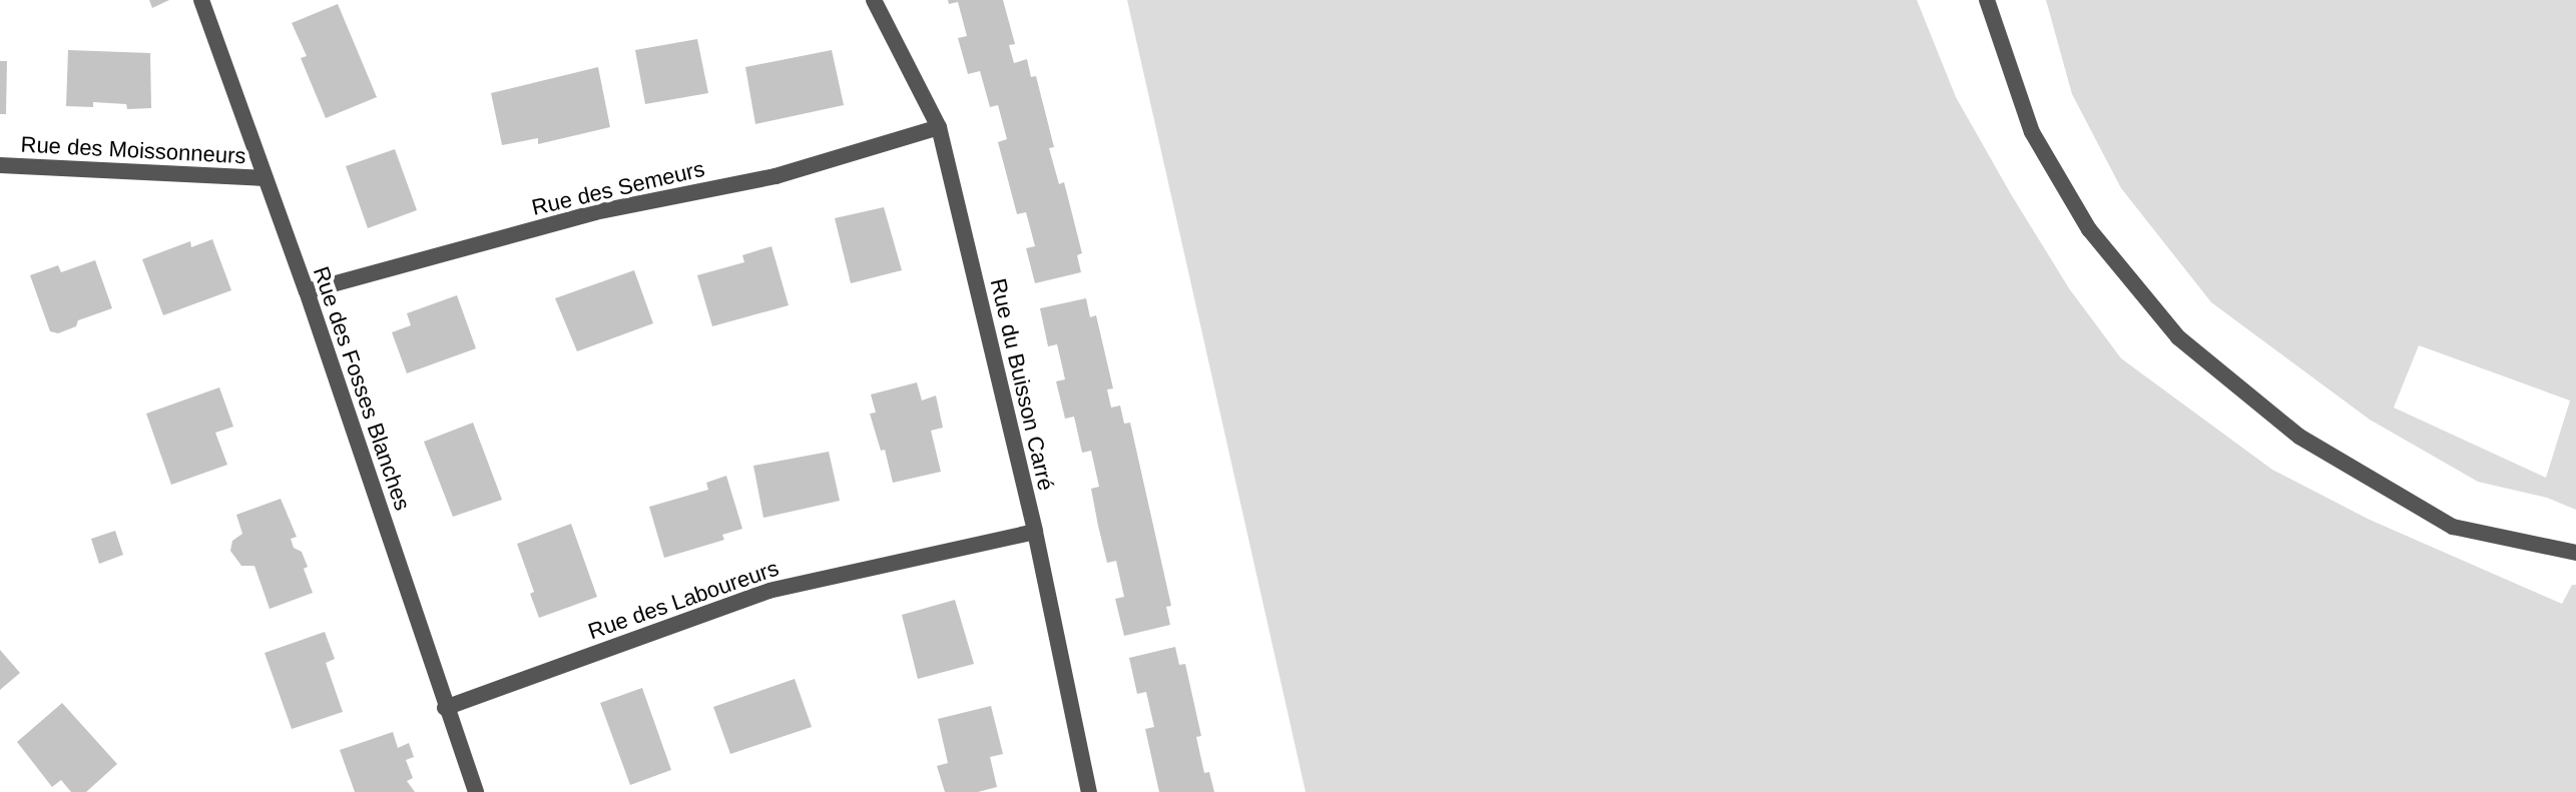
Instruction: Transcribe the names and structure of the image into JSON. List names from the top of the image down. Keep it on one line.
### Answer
{"streets":{"street":["Rue des Moissonneurs","Rue des Semeurs","Rue du Buisson Carré","Rue des Fosses Blanches","Rue des Laboureurs"]},"crossings":[["Rue des Moissonneurs","Rue des Fosses Blanches"],["Rue des Semeurs","Rue du Buisson Carré"],["Rue des Semeurs","Rue des Fosses Blanches"],["Rue du Buisson Carré","Rue des Laboureurs"],["Rue des Fosses Blanches","Rue des Laboureurs"]]}
